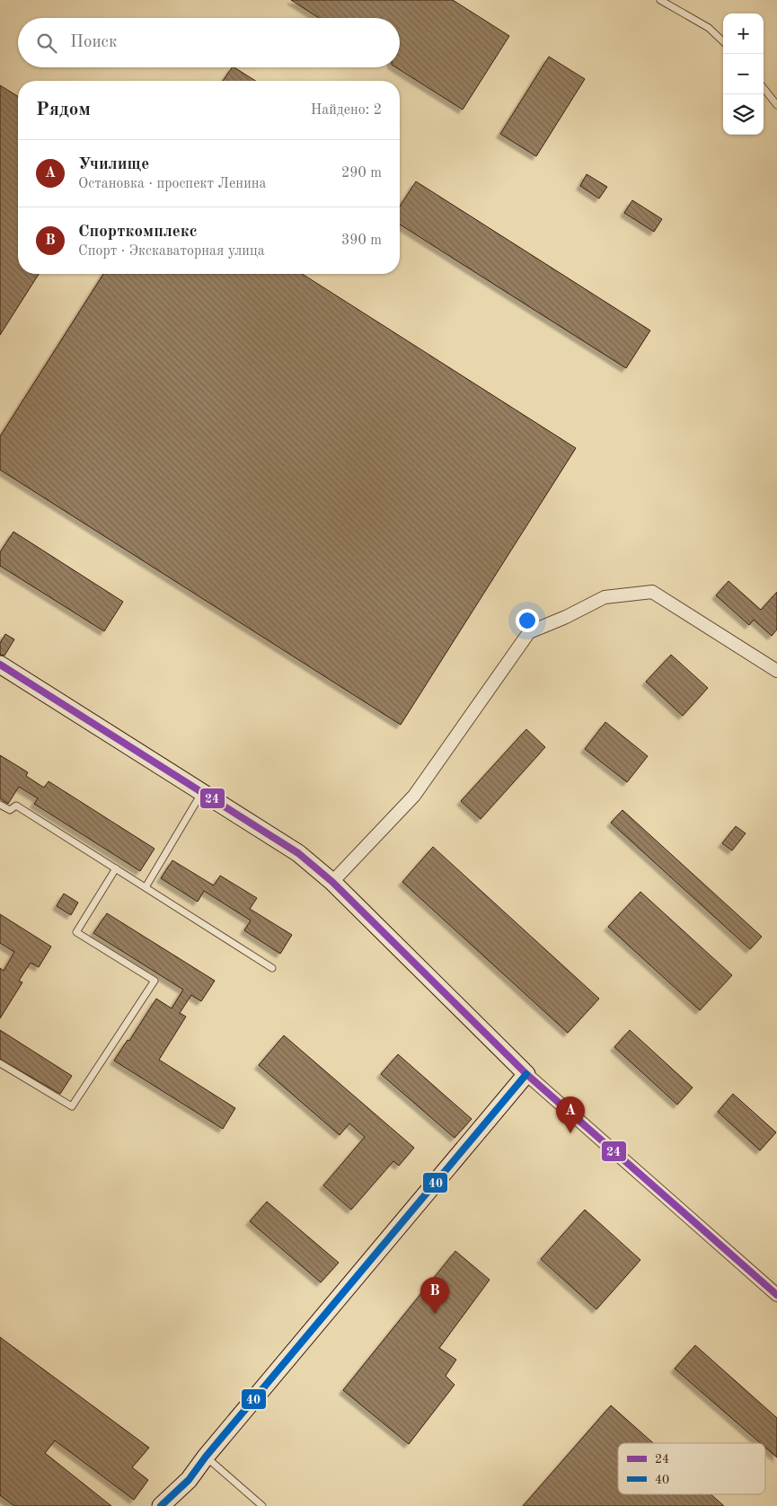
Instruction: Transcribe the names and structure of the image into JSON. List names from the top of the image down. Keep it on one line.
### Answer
{"lines":["transit line 24","transit line 40"],"legend":["24","40"],"page":{"map_buttons":["+","−"],"search":"Поиск","heading":["Рядом","Найдено: 2"],"list":[{"mark":"A","name":"Училище","note":"Остановка · проспект Ленина","value":"290 m"},{"mark":"B","name":"Спорткомплекс","note":"Спорт · Экскаваторная улица","value":"390 m"}],"pins":["A","B"]}}
